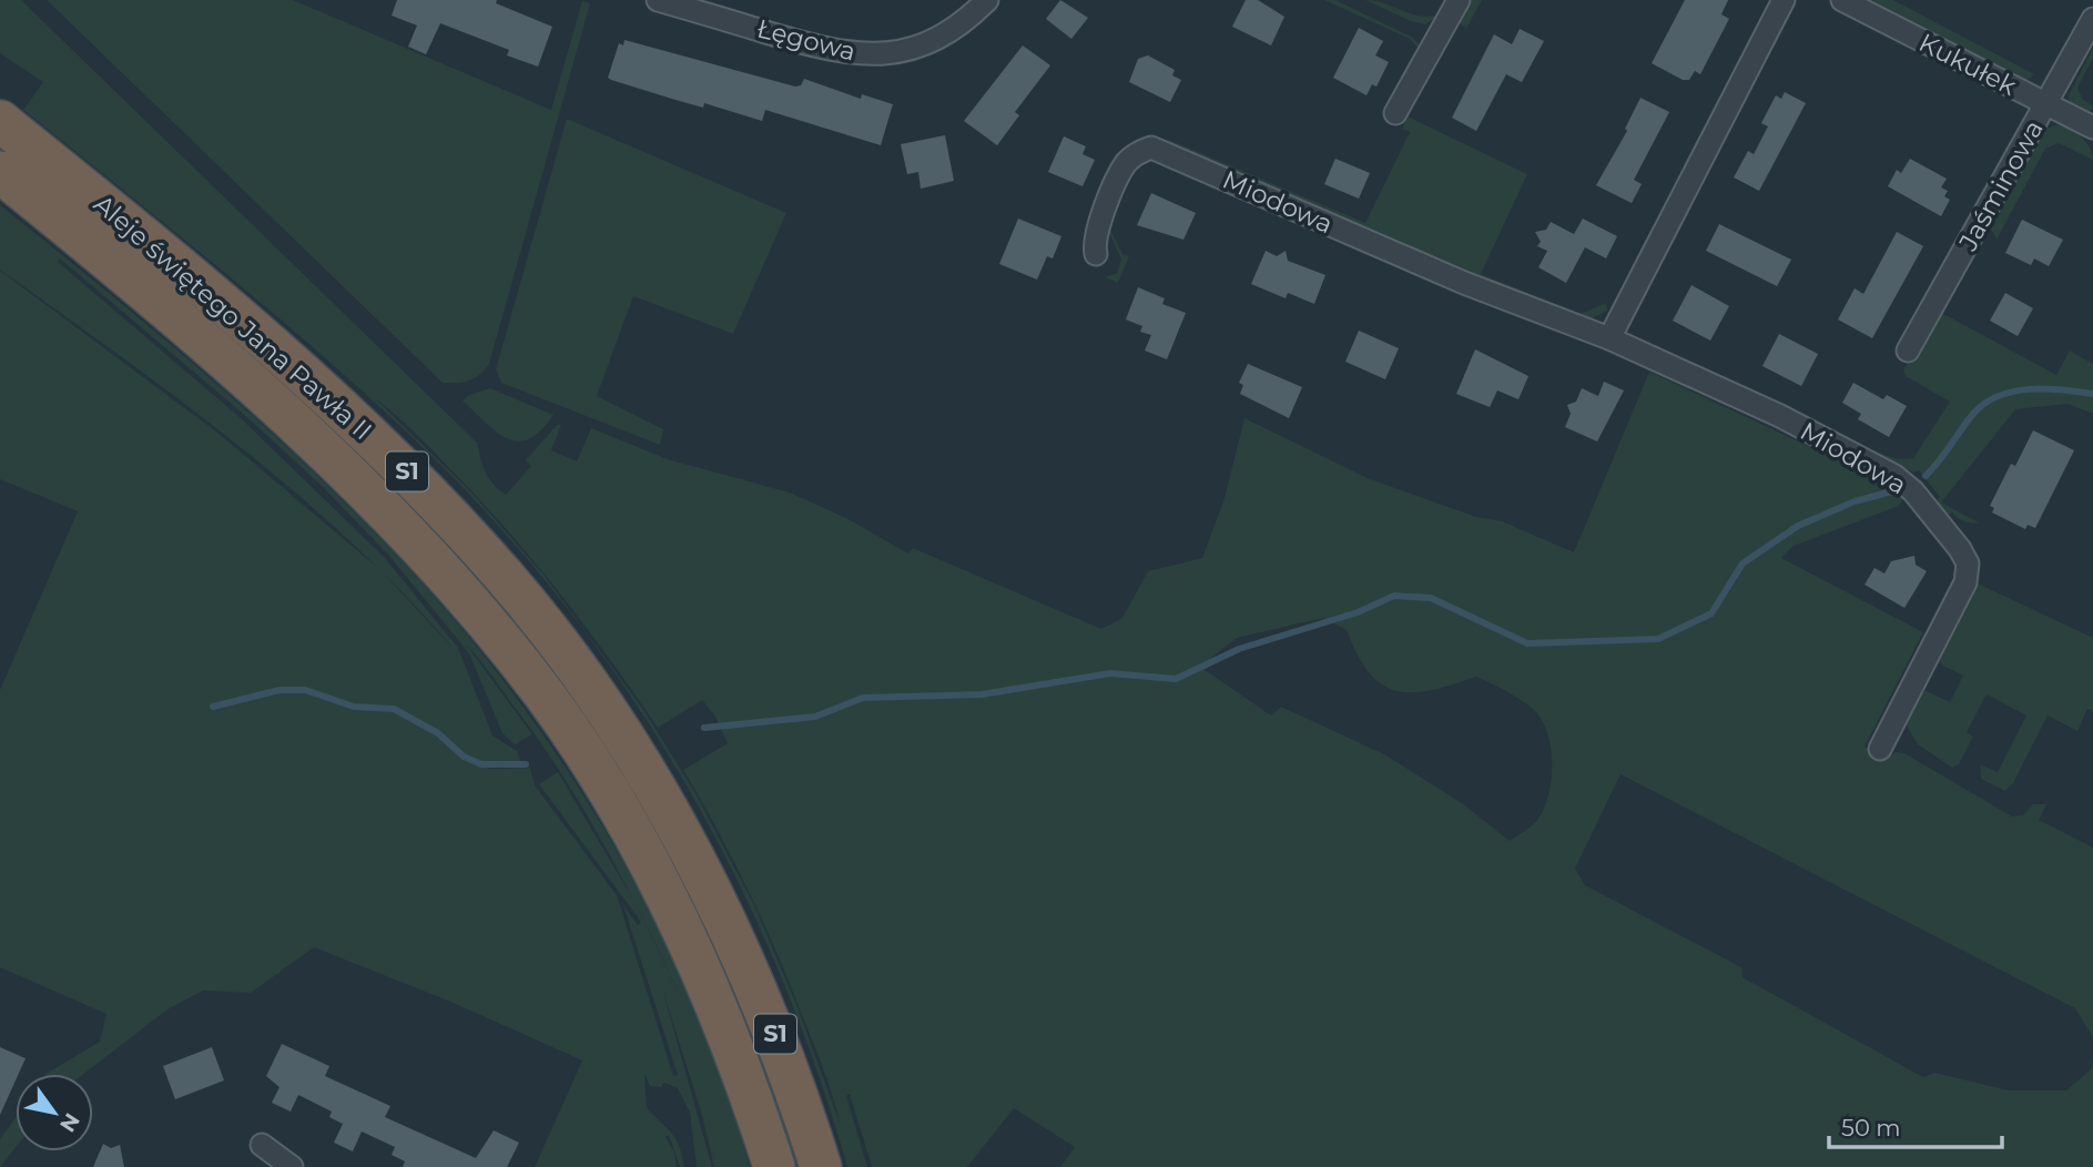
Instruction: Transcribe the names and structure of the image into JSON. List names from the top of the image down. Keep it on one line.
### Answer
{"streets":{"highway":["Aleje świętego Jana Pawła II","S1"],"street":["Łęgowa","Kukułek","Jaśminowa","Miodowa"]},"crossings":[["Kukułek","Jaśminowa"]],"scale_bar":"50 m","north":"bottom right"}
